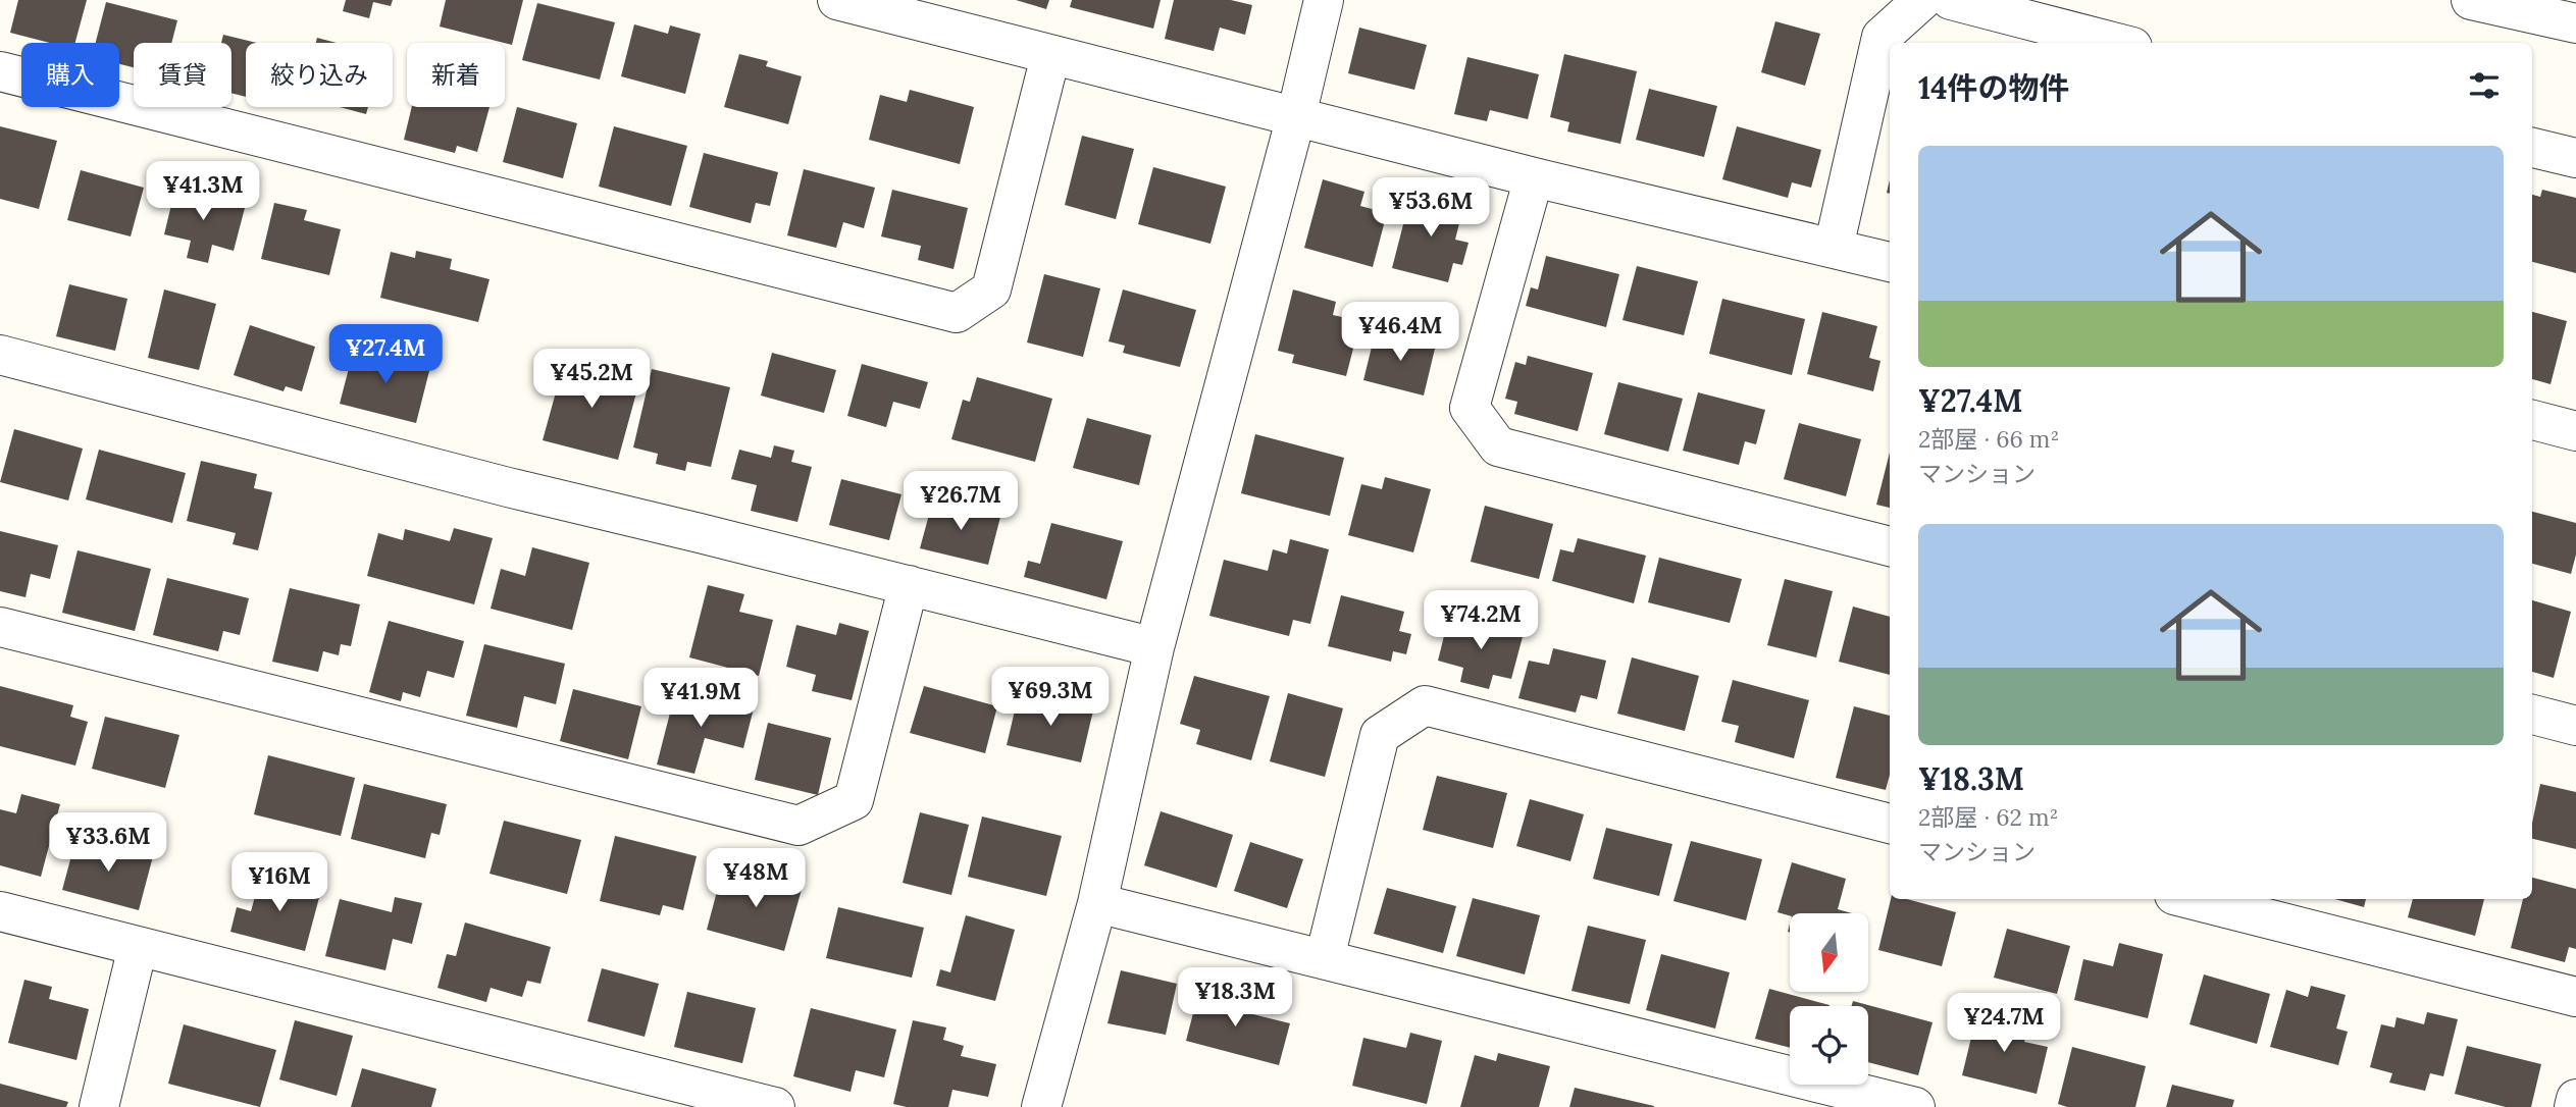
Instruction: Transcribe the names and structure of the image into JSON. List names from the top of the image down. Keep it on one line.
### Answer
{"north":"bottom","page":{"chip":["購入","賃貸","絞り込み","新着"],"heading":"14件の物件","list":[{"name":"¥27.4M","note":"2部屋 · 66 m² · マンション"},{"name":"¥18.3M","note":"2部屋 · 62 m² · マンション"}],"price":["¥41.3M","¥53.6M","¥46.4M","¥27.4M","¥45.2M","¥26.7M","¥74.2M","¥69.3M","¥41.9M","¥33.6M","¥48M","¥16M","¥18.3M","¥24.7M"]}}
